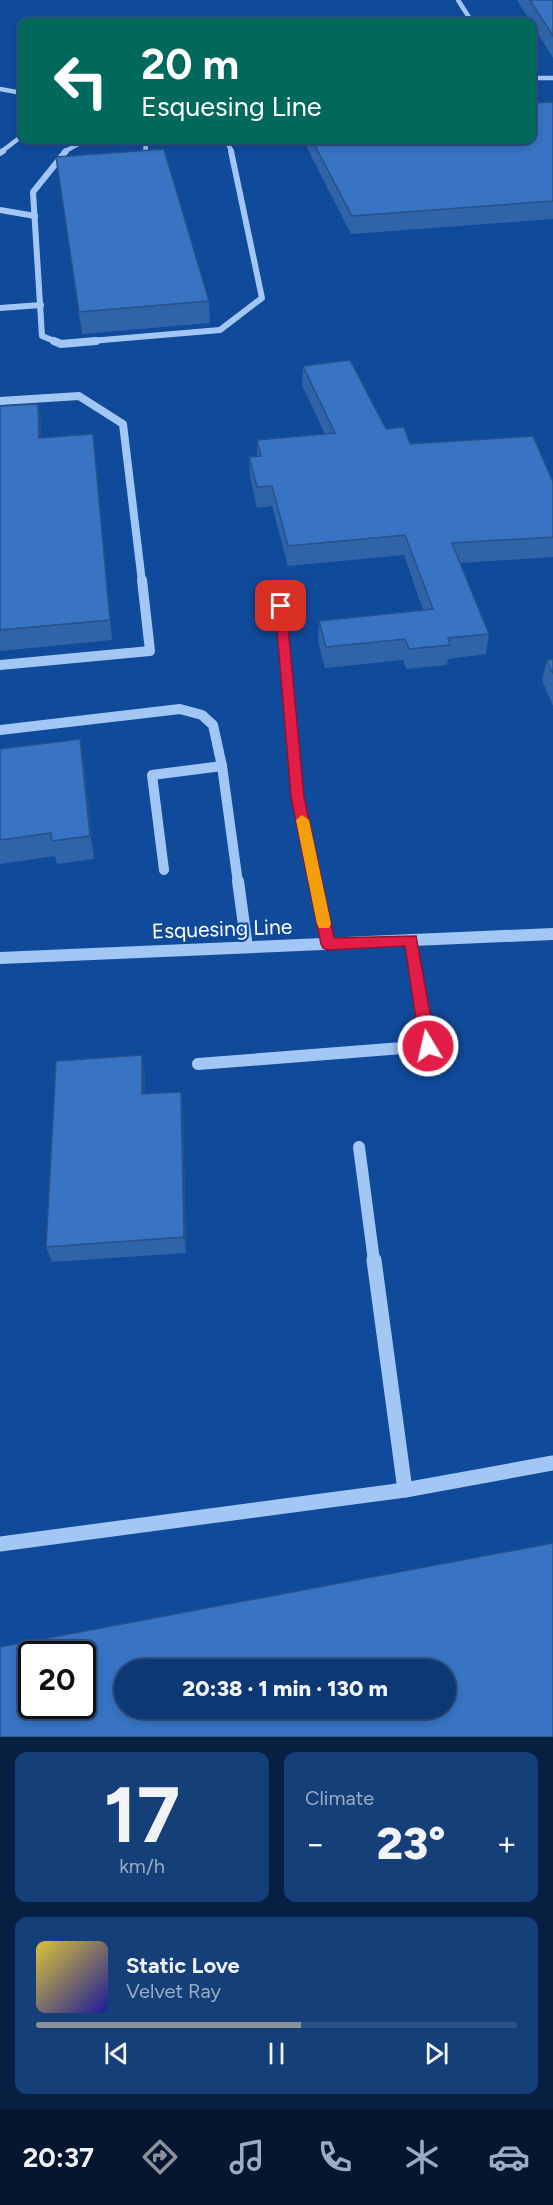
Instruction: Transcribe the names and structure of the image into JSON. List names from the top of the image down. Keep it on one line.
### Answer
{"streets":{"street":["Esquesing Line"]},"page":{"turn":["20 m","Esquesing Line"],"limit":"20","trip":"20:38 · 1 min · 130 m","tile":[["17","km/h"],"Climate"],"heat":["−","23°","+"],"song":["Static Love","Velvet Ray"],"tabs":"20:37"}}
